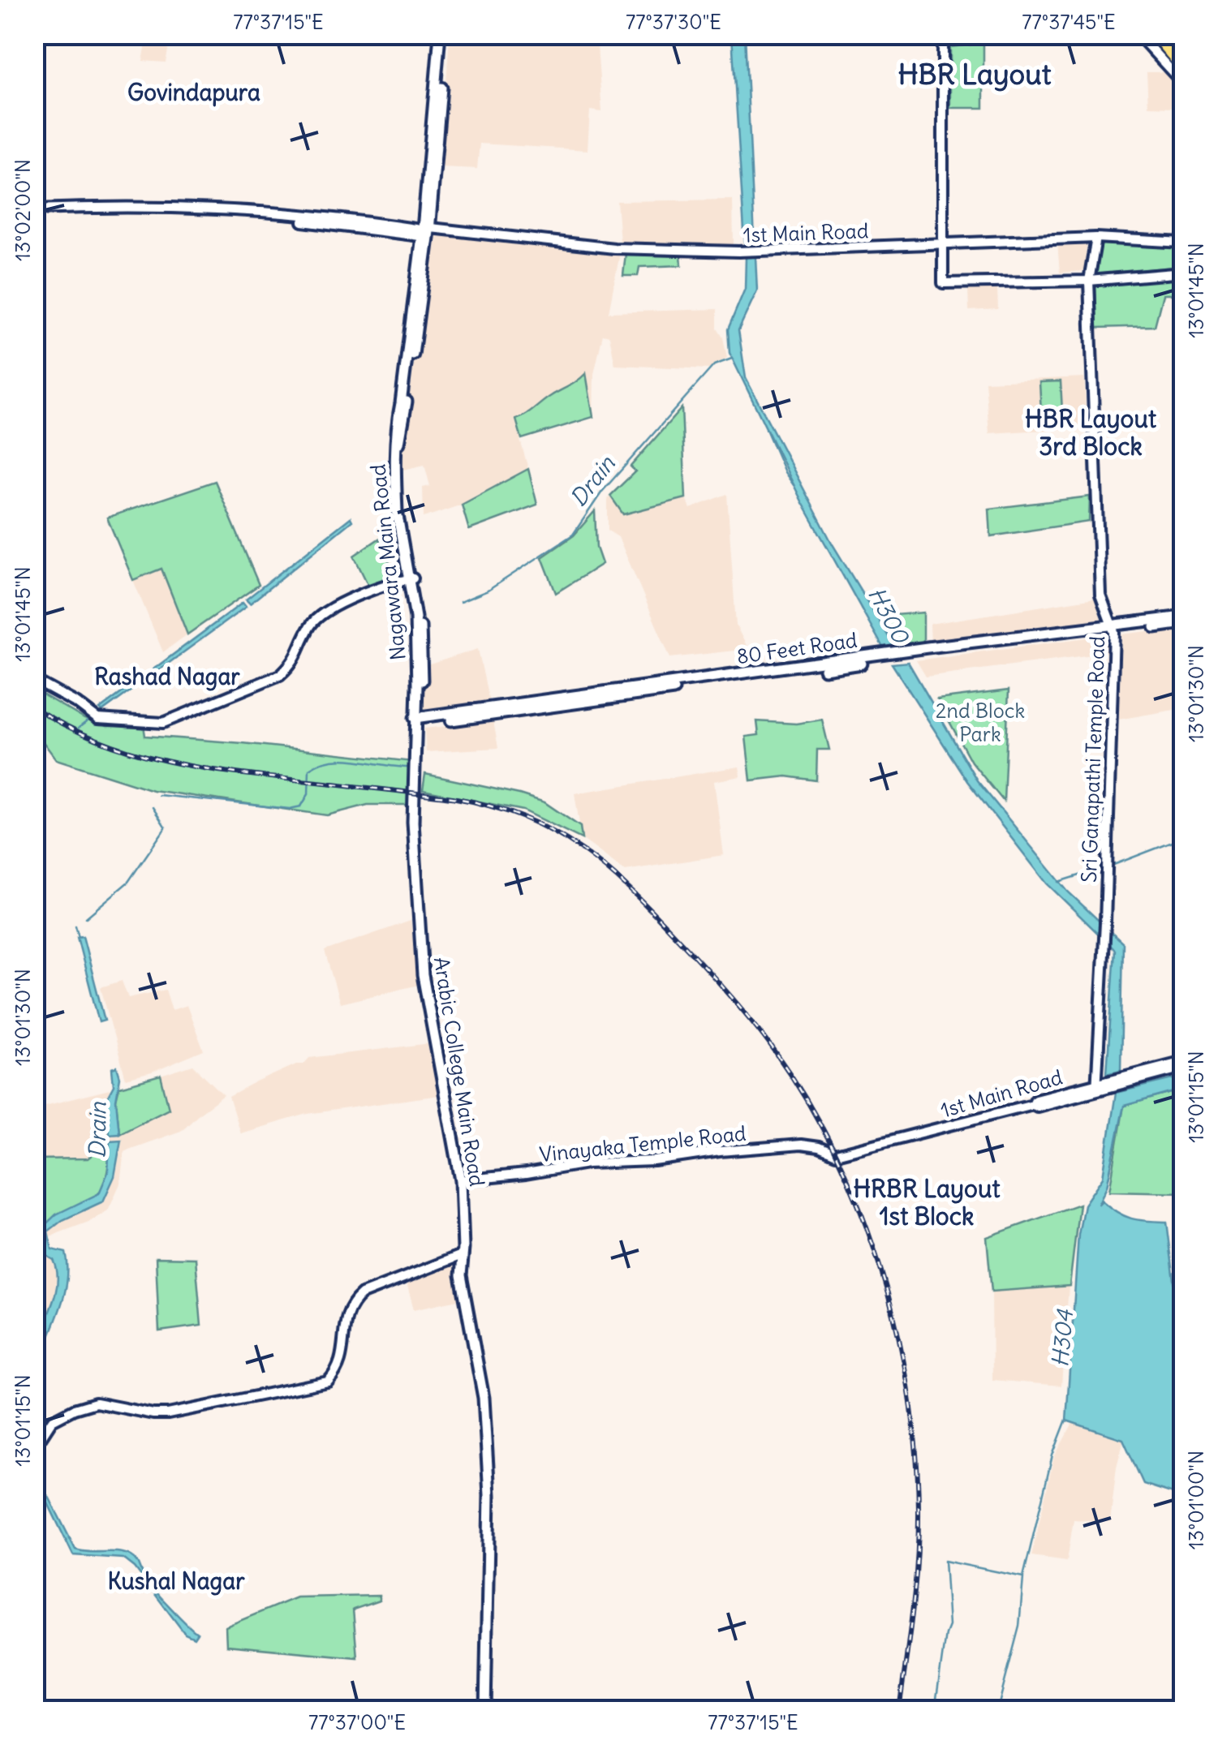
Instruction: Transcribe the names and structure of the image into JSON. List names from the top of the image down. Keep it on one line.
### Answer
{"streets":{"main road":["Nagawara Main Road","80 Feet Road","Arabic College Main Road"],"street":["1st Main Road","Sri Ganapathi Temple Road","Vinayaka Temple Road"]},"crossings":[["1st Main Road","Nagawara Main Road"],["1st Main Road","Sri Ganapathi Temple Road"],["1st Main Road","Vinayaka Temple Road"],["Nagawara Main Road","80 Feet Road"],["Nagawara Main Road","Arabic College Main Road"],["80 Feet Road","Sri Ganapathi Temple Road"],["Arabic College Main Road","Vinayaka Temple Road"]],"districts":["HBR Layout","Govindapura","HBR Layout 3rd Block","Rashad Nagar","HRBR Layout 1st Block","Kushal Nagar"],"water":["Drain","H300","H304"],"parks":["2nd Block Park"],"coordinates":["77°37'15\"E","77°37'30\"E","77°37'45\"E","13°02'00\"N","13°01'45\"N","13°01'30\"N","13°01'15\"N","13°01'00\"N","77°37'00\"E"]}
